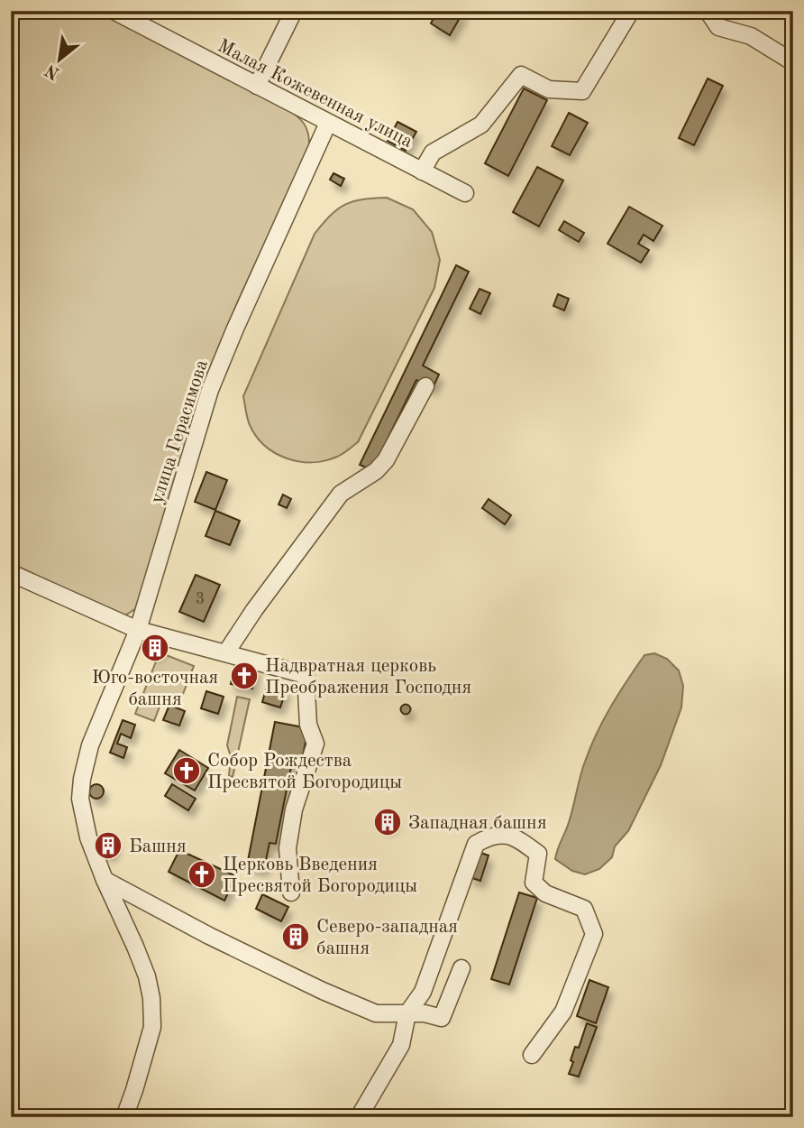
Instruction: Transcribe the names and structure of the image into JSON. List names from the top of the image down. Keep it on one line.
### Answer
{"streets":{"street":["Малая Кожевенная улица","улица Герасимова"]},"crossings":[["Малая Кожевенная улица","улица Герасимова"]],"places":{"building":["Юго-восточная башня","Западная башня","Башня","Северо-западная башня"],"church":["Надвратная церковь Преображения Господня","Собор Рождества Пресвятой Богородицы","Церковь Введения Пресвятой Богородицы"]},"house_numbers":["3"],"north":"bottom left"}
